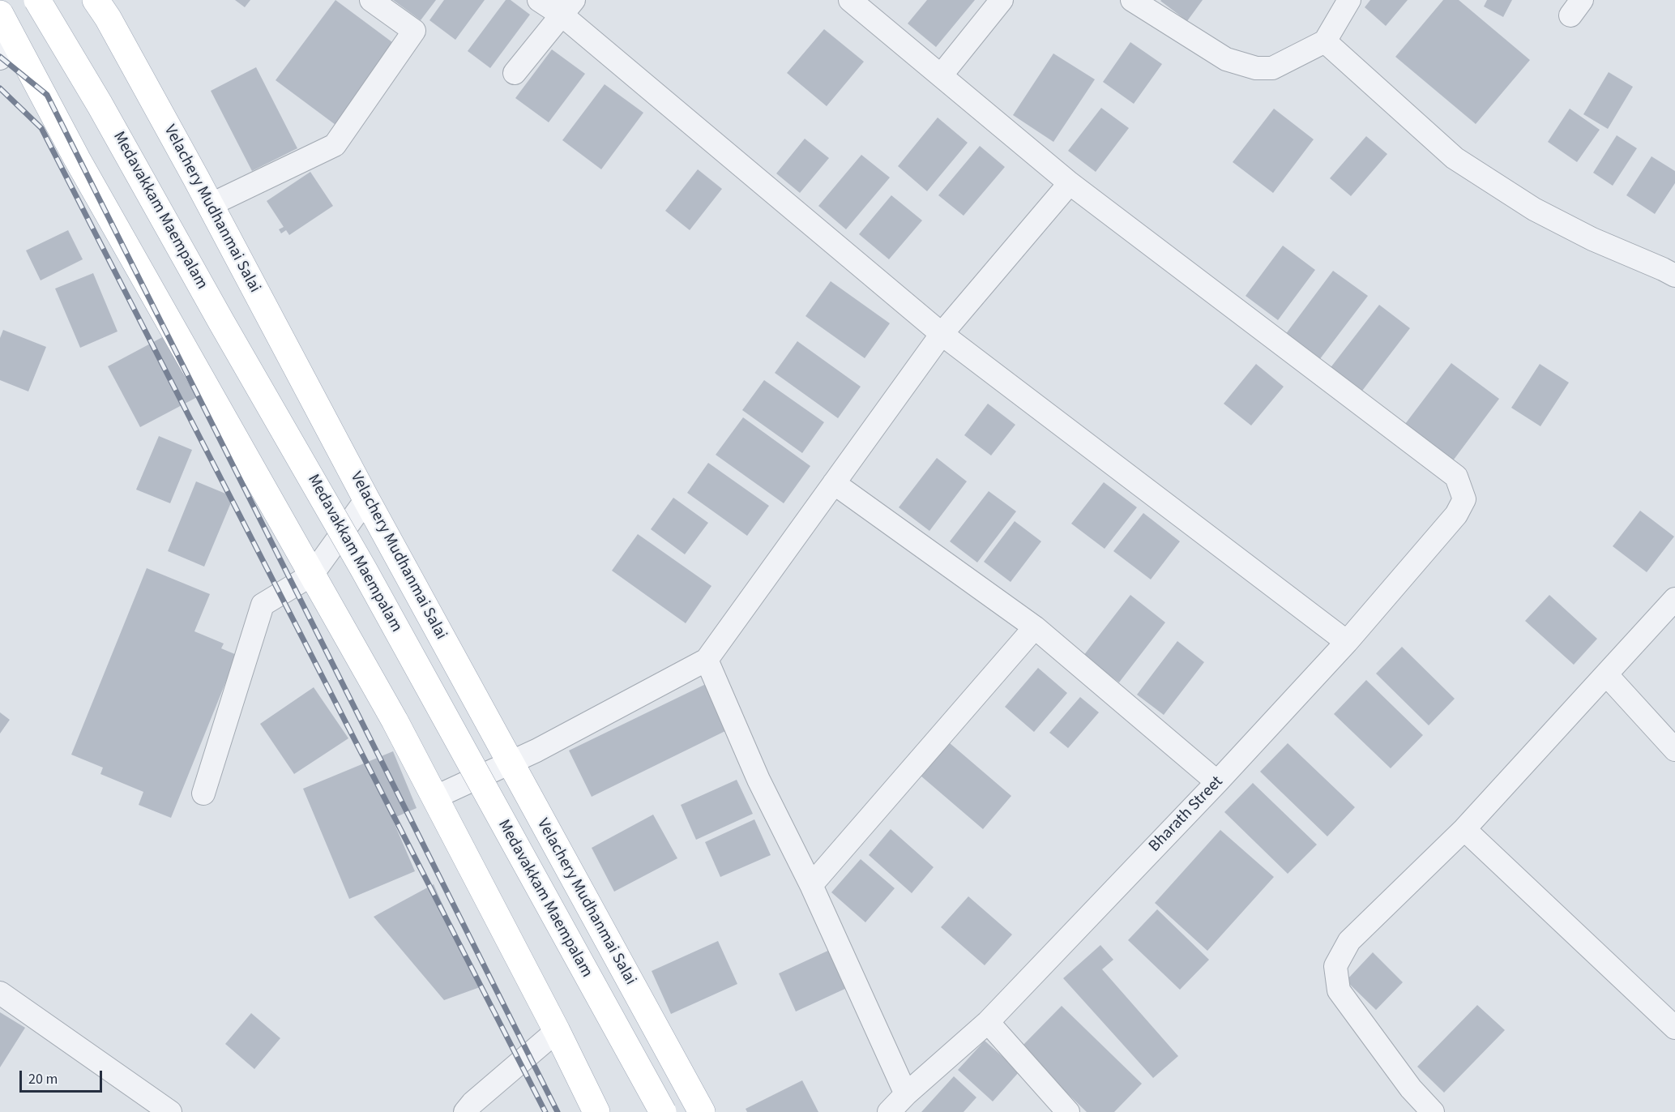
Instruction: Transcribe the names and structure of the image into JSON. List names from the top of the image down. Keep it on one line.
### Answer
{"streets":{"main road":["Velachery Mudhanmai Salai","Medavakkam Maempalam"],"street":["Bharath Street"]},"scale_bar":"20 m"}
